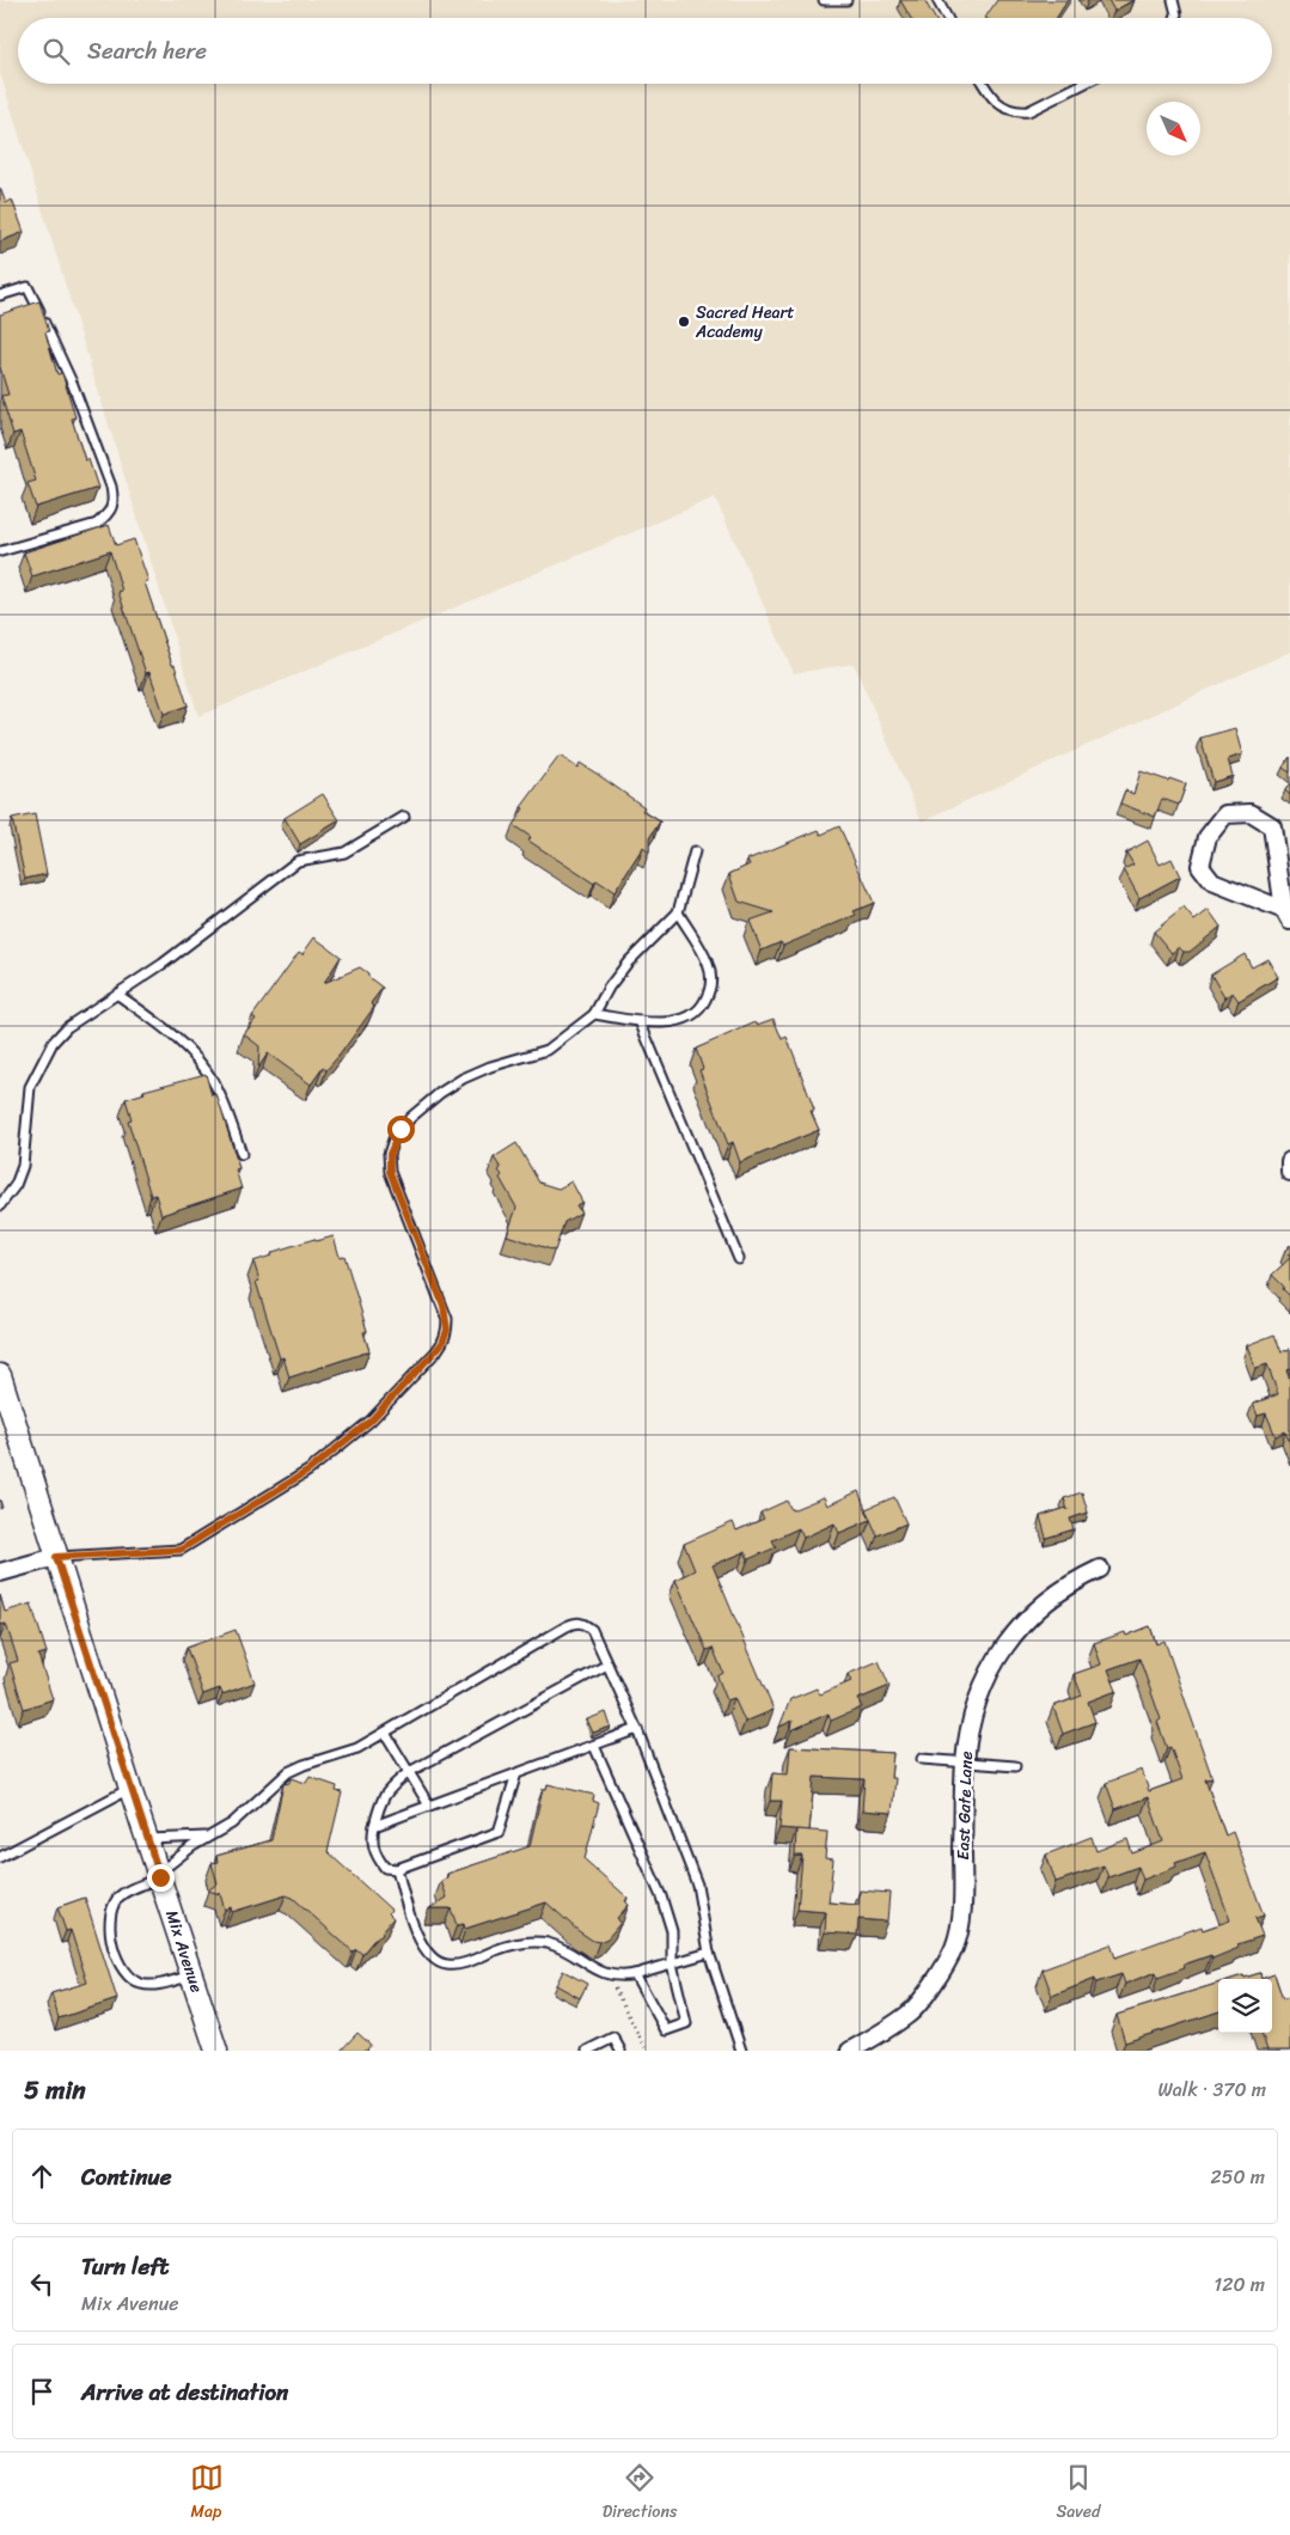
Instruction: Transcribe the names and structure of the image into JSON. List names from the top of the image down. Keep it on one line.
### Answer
{"streets":{"street":["East Gate Lane","Mix Avenue"]},"places":["Sacred Heart Academy"],"north":"bottom right","page":{"search":"Search here","heading":["5 min","Walk · 370 m"],"list":[["Continue","250 m"],["Turn left","Mix Avenue","120 m"],"Arrive at destination"],"nav":["Map","Directions","Saved"]}}
